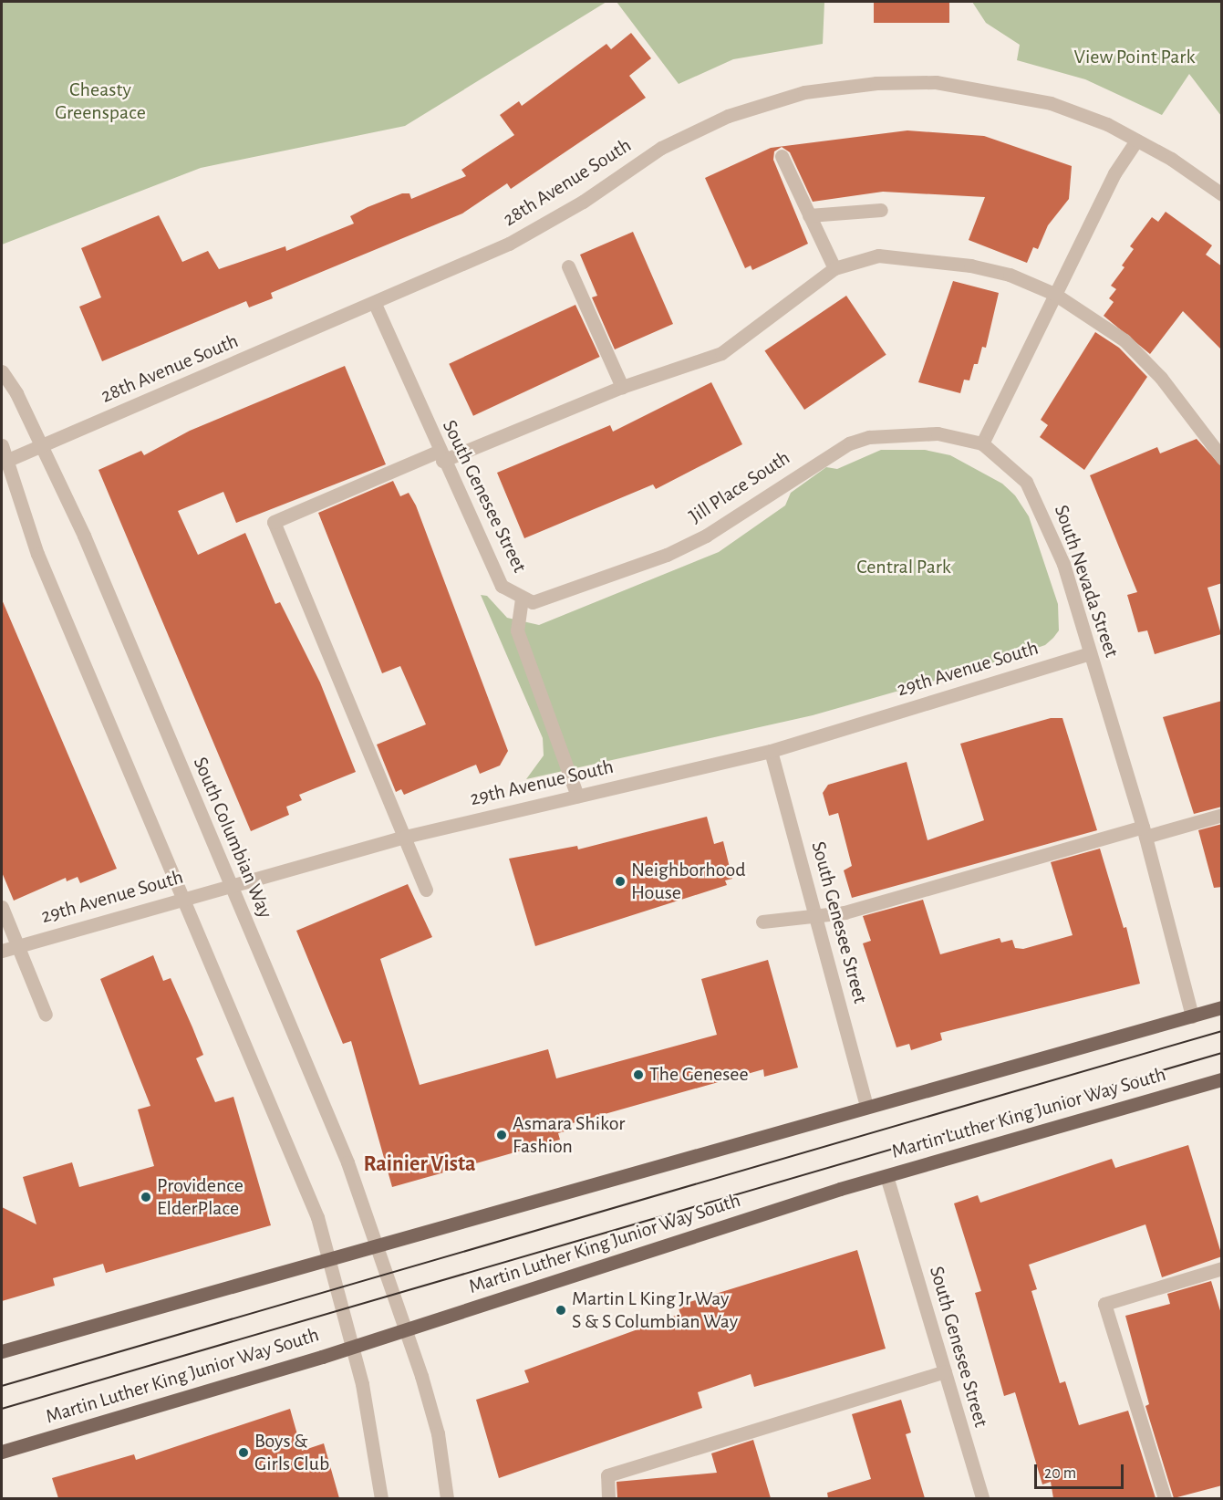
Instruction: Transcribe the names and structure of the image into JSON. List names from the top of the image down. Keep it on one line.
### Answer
{"streets":{"main road":["Martin Luther King Junior Way South"],"street":["28th Avenue South","Jill Place South","South Genesee Street","South Nevada Street","29th Avenue South","South Columbian Way"]},"crossings":[["28th Avenue South","South Genesee Street"],["28th Avenue South","South Columbian Way"],["Jill Place South","South Genesee Street"],["Jill Place South","South Nevada Street"],["South Genesee Street","29th Avenue South"],["South Genesee Street","Martin Luther King Junior Way South"],["South Nevada Street","29th Avenue South"],["29th Avenue South","South Columbian Way"],["South Columbian Way","Martin Luther King Junior Way South"]],"districts":["Rainier Vista"],"parks":["View Point Park","Cheasty Greenspace","Central Park"],"places":["Neighborhood House","The Genesee","Asmara Shikor Fashion","Providence ElderPlace","Martin L King Jr Way S & S Columbian Way","Boys & Girls Club"],"scale_bar":"20 m"}
